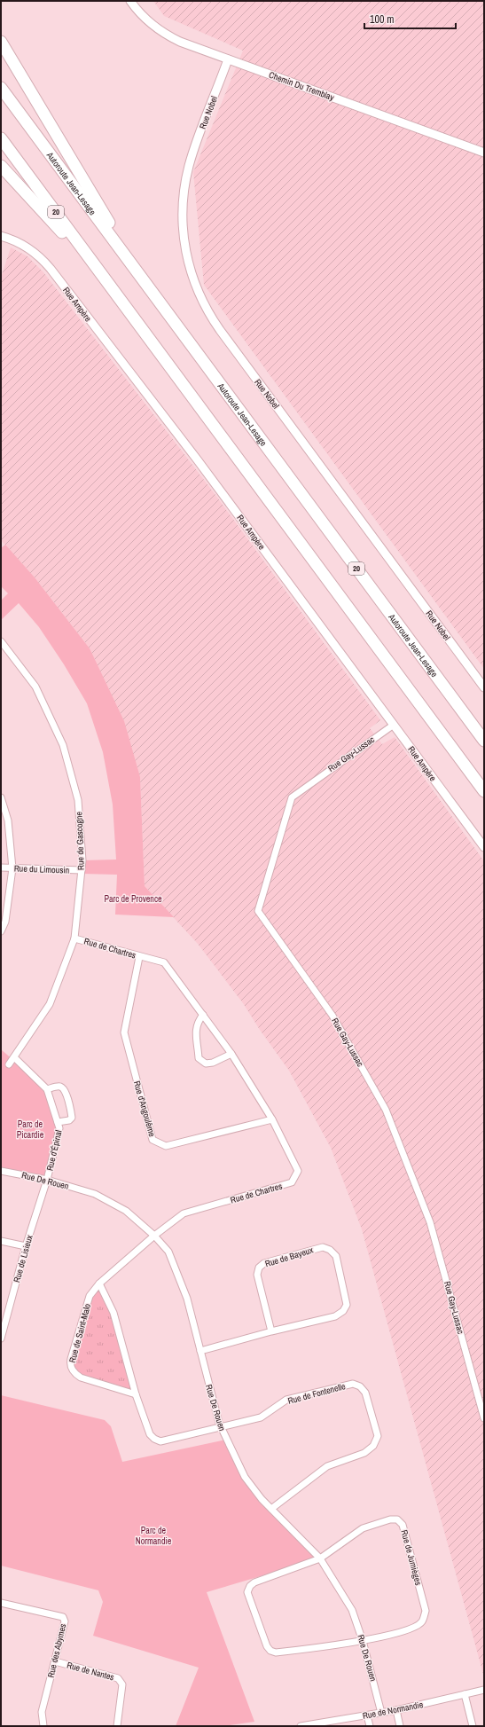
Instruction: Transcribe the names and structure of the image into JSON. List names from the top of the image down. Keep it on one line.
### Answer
{"streets":{"highway":["Autoroute Jean-Lesage","20"],"street":["Chemin Du Tremblay","Rue Nobel","Rue Ampère","Rue Gay-Lussac","Rue de Gascogne","Rue du Limousin","Rue de Chartres","Rue d'Angoulême","Rue d'Épinal","Rue De Rouen","Rue de Bayeux","Rue de Lisieux","Rue de Saint-Malo","Rue de Fontenelle","Rue de Jumièges","Rue des Abymes","Rue de Nantes","Rue de Normandie"]},"crossings":[["Chemin Du Tremblay","Rue Nobel"],["Rue Ampère","Rue Gay-Lussac"],["Rue de Gascogne","Rue du Limousin"],["Rue de Gascogne","Rue de Chartres"],["Rue de Gascogne","Rue d'Épinal"],["Rue de Chartres","Rue d'Angoulême"],["Rue de Chartres","Rue De Rouen"],["Rue de Chartres","Rue de Saint-Malo"],["Rue d'Épinal","Rue De Rouen"],["Rue d'Épinal","Rue de Lisieux"],["Rue De Rouen","Rue de Bayeux"],["Rue De Rouen","Rue de Lisieux"],["Rue De Rouen","Rue de Fontenelle"],["Rue De Rouen","Rue de Jumièges"],["Rue De Rouen","Rue de Normandie"],["Rue des Abymes","Rue de Nantes"]],"parks":["Parc de Provence","Parc de Picardie","Parc de Normandie"],"scale_bar":"100 m"}
